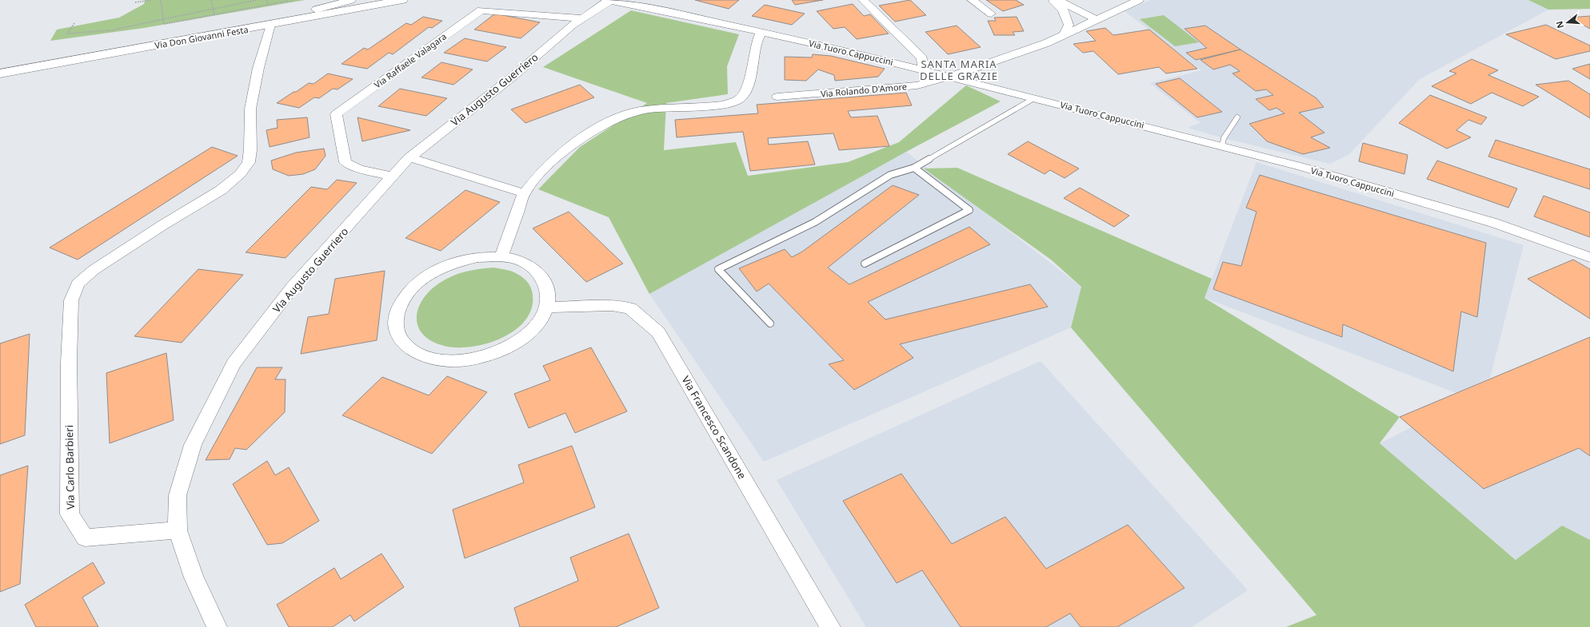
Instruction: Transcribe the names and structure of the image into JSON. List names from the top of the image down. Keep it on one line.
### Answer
{"streets":{"main road":["Via Don Giovanni Festa"],"street":["Via Tuoro Cappuccini","Via Raffaele Valagara","Via Augusto Guerriero","Via Rolando D'Amore","Via Francesco Scandone","Via Carlo Barbieri"]},"crossings":[["Via Don Giovanni Festa","Via Carlo Barbieri"],["Via Tuoro Cappuccini","Via Augusto Guerriero"],["Via Tuoro Cappuccini","Via Rolando D'Amore"],["Via Raffaele Valagara","Via Augusto Guerriero"],["Via Augusto Guerriero","Via Carlo Barbieri"]],"districts":["SANTA MARIA DELLE GRAZIE"],"north":"left"}
